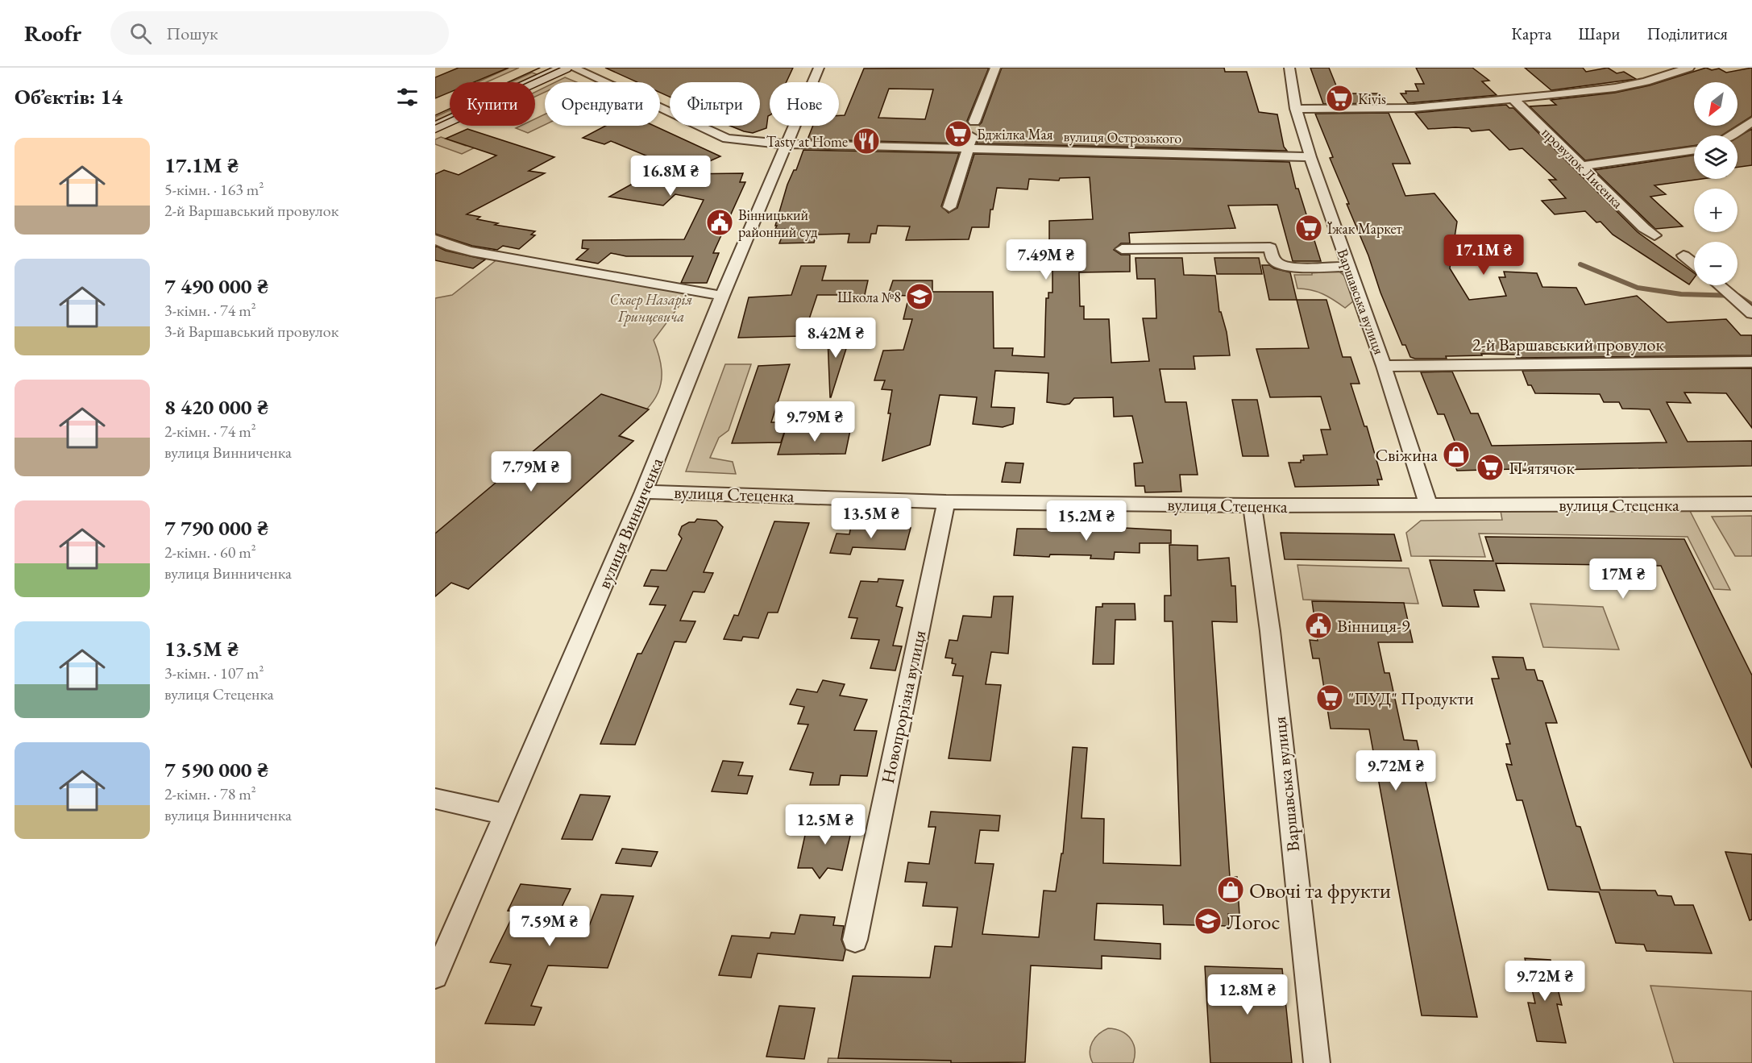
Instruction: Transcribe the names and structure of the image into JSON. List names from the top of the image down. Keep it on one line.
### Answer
{"streets":{"street":["вулиця Острозького","провулок Лисенка","Варшавська вулиця","2-й Варшавський провулок","вулиця Стеценка","вулиця Винниченка","Новопрорізна вулиця"]},"crossings":[["вулиця Острозького","Варшавська вулиця"],["вулиця Острозького","вулиця Винниченка"],["Варшавська вулиця","2-й Варшавський провулок"],["Варшавська вулиця","вулиця Стеценка"],["вулиця Стеценка","вулиця Винниченка"],["вулиця Стеценка","Новопрорізна вулиця"]],"parks":["Сквер Назарія Гринцевича"],"places":{"supermarket":["Kivis","Бджілка Мая","Їжак Маркет","П'ятячок","\"ПУД\" Продукти"],"restaurant":["Tasty at Home"],"public building":["Вінницький районний суд","Вінниця-9"],"school or university":["Школа №8","Логос"],"shop":["Свіжина","Овочі та фрукти"]},"north":"bottom left","page":{"header":"Roofr","search":"Пошук","nav":["Карта","Шари","Поділитися"],"heading":"Об’єктів: 14","map_buttons":["+","−"],"chip":["Купити","Орендувати","Фільтри","Нове"],"list":[{"name":"17.1M ₴","note":"5-кімн. · 163 m² · 2-й Варшавський провулок"},{"name":"7 490 000 ₴","note":"3-кімн. · 74 m² · 3-й Варшавський провулок"},{"name":"8 420 000 ₴","note":"2-кімн. · 74 m² · вулиця Винниченка"},{"name":"7 790 000 ₴","note":"2-кімн. · 60 m² · вулиця Винниченка"},{"name":"13.5M ₴","note":"3-кімн. · 107 m² · вулиця Стеценка"},{"name":"7 590 000 ₴","note":"2-кімн. · 78 m² · вулиця Винниченка"}],"price":["16.8M ₴","17.1M ₴","7.49M ₴","8.42M ₴","9.79M ₴","7.79M ₴","13.5M ₴","15.2M ₴","17M ₴","9.72M ₴","12.5M ₴","7.59M ₴","9.72M ₴","12.8M ₴"]}}
